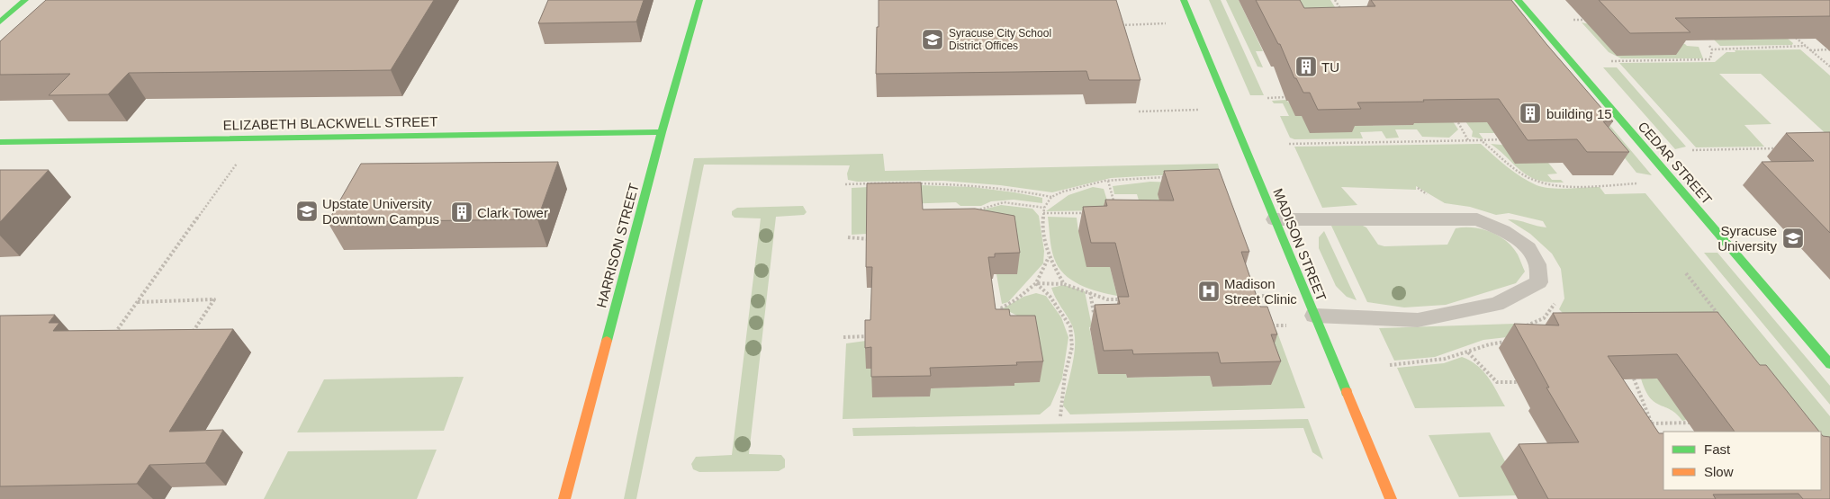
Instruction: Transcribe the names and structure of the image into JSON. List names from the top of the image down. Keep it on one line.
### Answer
{"streets":{"street":["ELIZABETH BLACKWELL STREET","CEDAR STREET","MADISON STREET","HARRISON STREET"]},"crossings":[["ELIZABETH BLACKWELL STREET","HARRISON STREET"]],"places":{"school or university":["Syracuse City School District Offices","Upstate University Downtown Campus","Syracuse University"],"building":["TU","building 15","Clark Tower"],"hospital":["Madison Street Clinic"]},"legend":["Fast","Slow"]}
